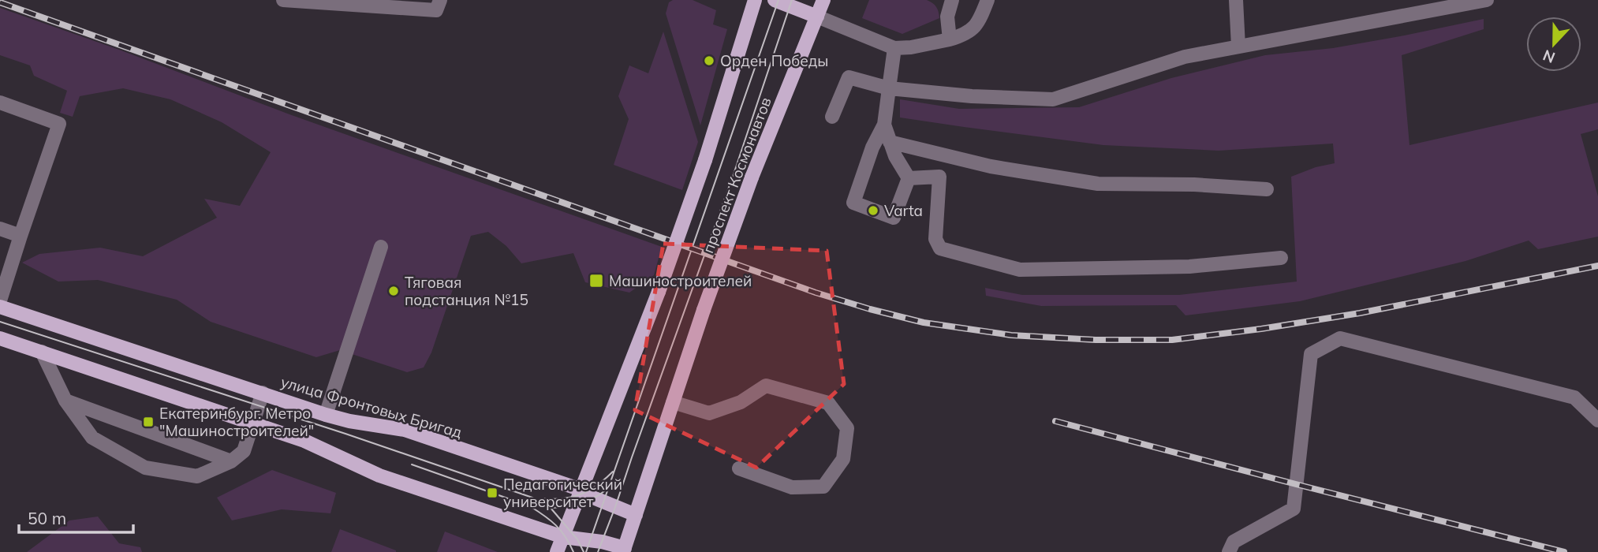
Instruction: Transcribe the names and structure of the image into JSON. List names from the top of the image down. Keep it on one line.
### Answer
{"streets":{"main road":["проспект Космонавтов","улица Фронтовых Бригад"]},"crossings":[["проспект Космонавтов","улица Фронтовых Бригад"]],"places":{"other":["Орден Победы","Varta","Тяговая подстанция №15"],"transit":["Машиностроителей","Екатеринбург. Метро \"Машиностроителей\"","Педагогический университет"]},"scale_bar":"50 m","north":"bottom"}
